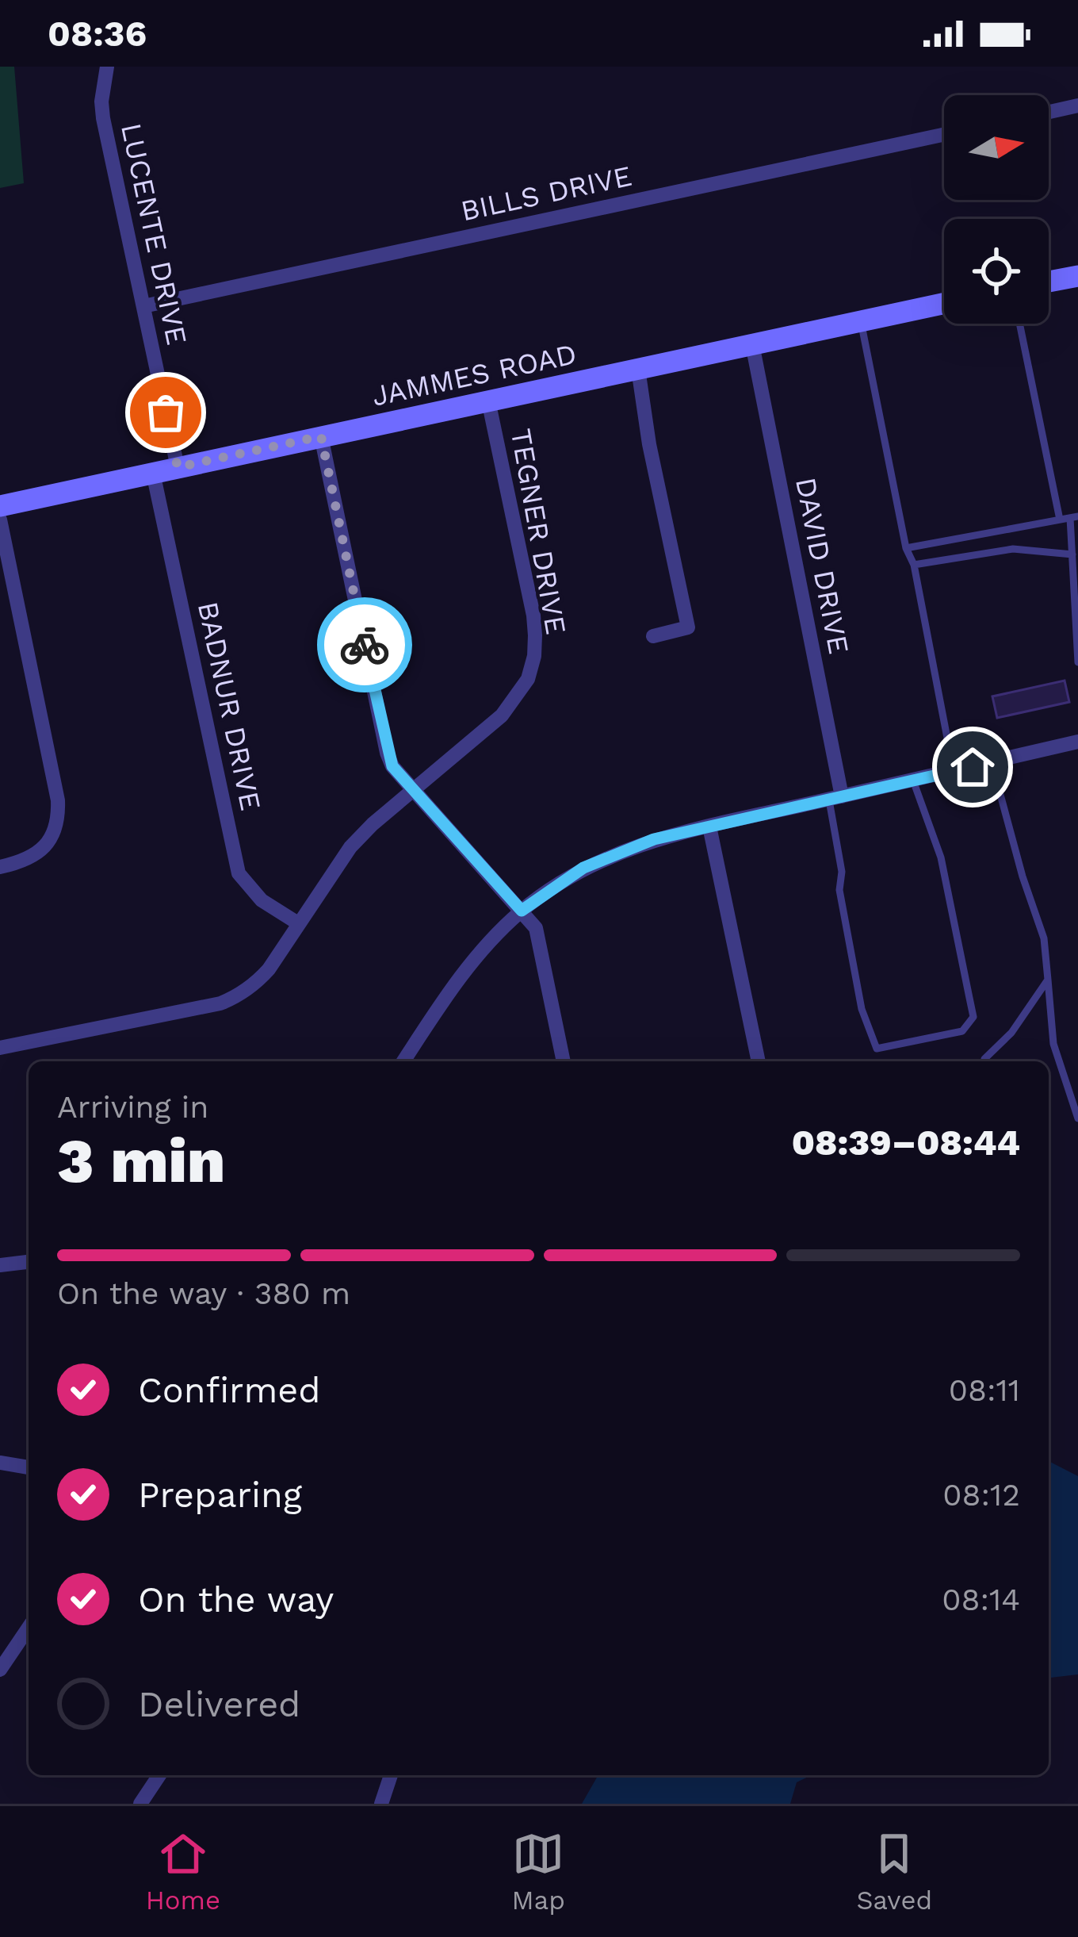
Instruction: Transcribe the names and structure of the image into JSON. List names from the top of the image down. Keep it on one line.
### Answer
{"streets":{"street":["BILLS DRIVE","LUCENTE DRIVE","JAMMES ROAD","TEGNER DRIVE","DAVID DRIVE","BADNUR DRIVE"]},"crossings":[["BILLS DRIVE","LUCENTE DRIVE"],["LUCENTE DRIVE","JAMMES ROAD"],["JAMMES ROAD","TEGNER DRIVE"],["JAMMES ROAD","DAVID DRIVE"],["JAMMES ROAD","BADNUR DRIVE"],["TEGNER DRIVE","BADNUR DRIVE"]],"north":"right","page":{"status":"08:36","heading":["3 min","Arriving in","08:39–08:44"],"bar":"On the way · 380 m","list":[["Confirmed","08:11"],["Preparing","08:12"],["On the way","08:14"],"Delivered"],"tabs":["Home","Map","Saved"]}}
